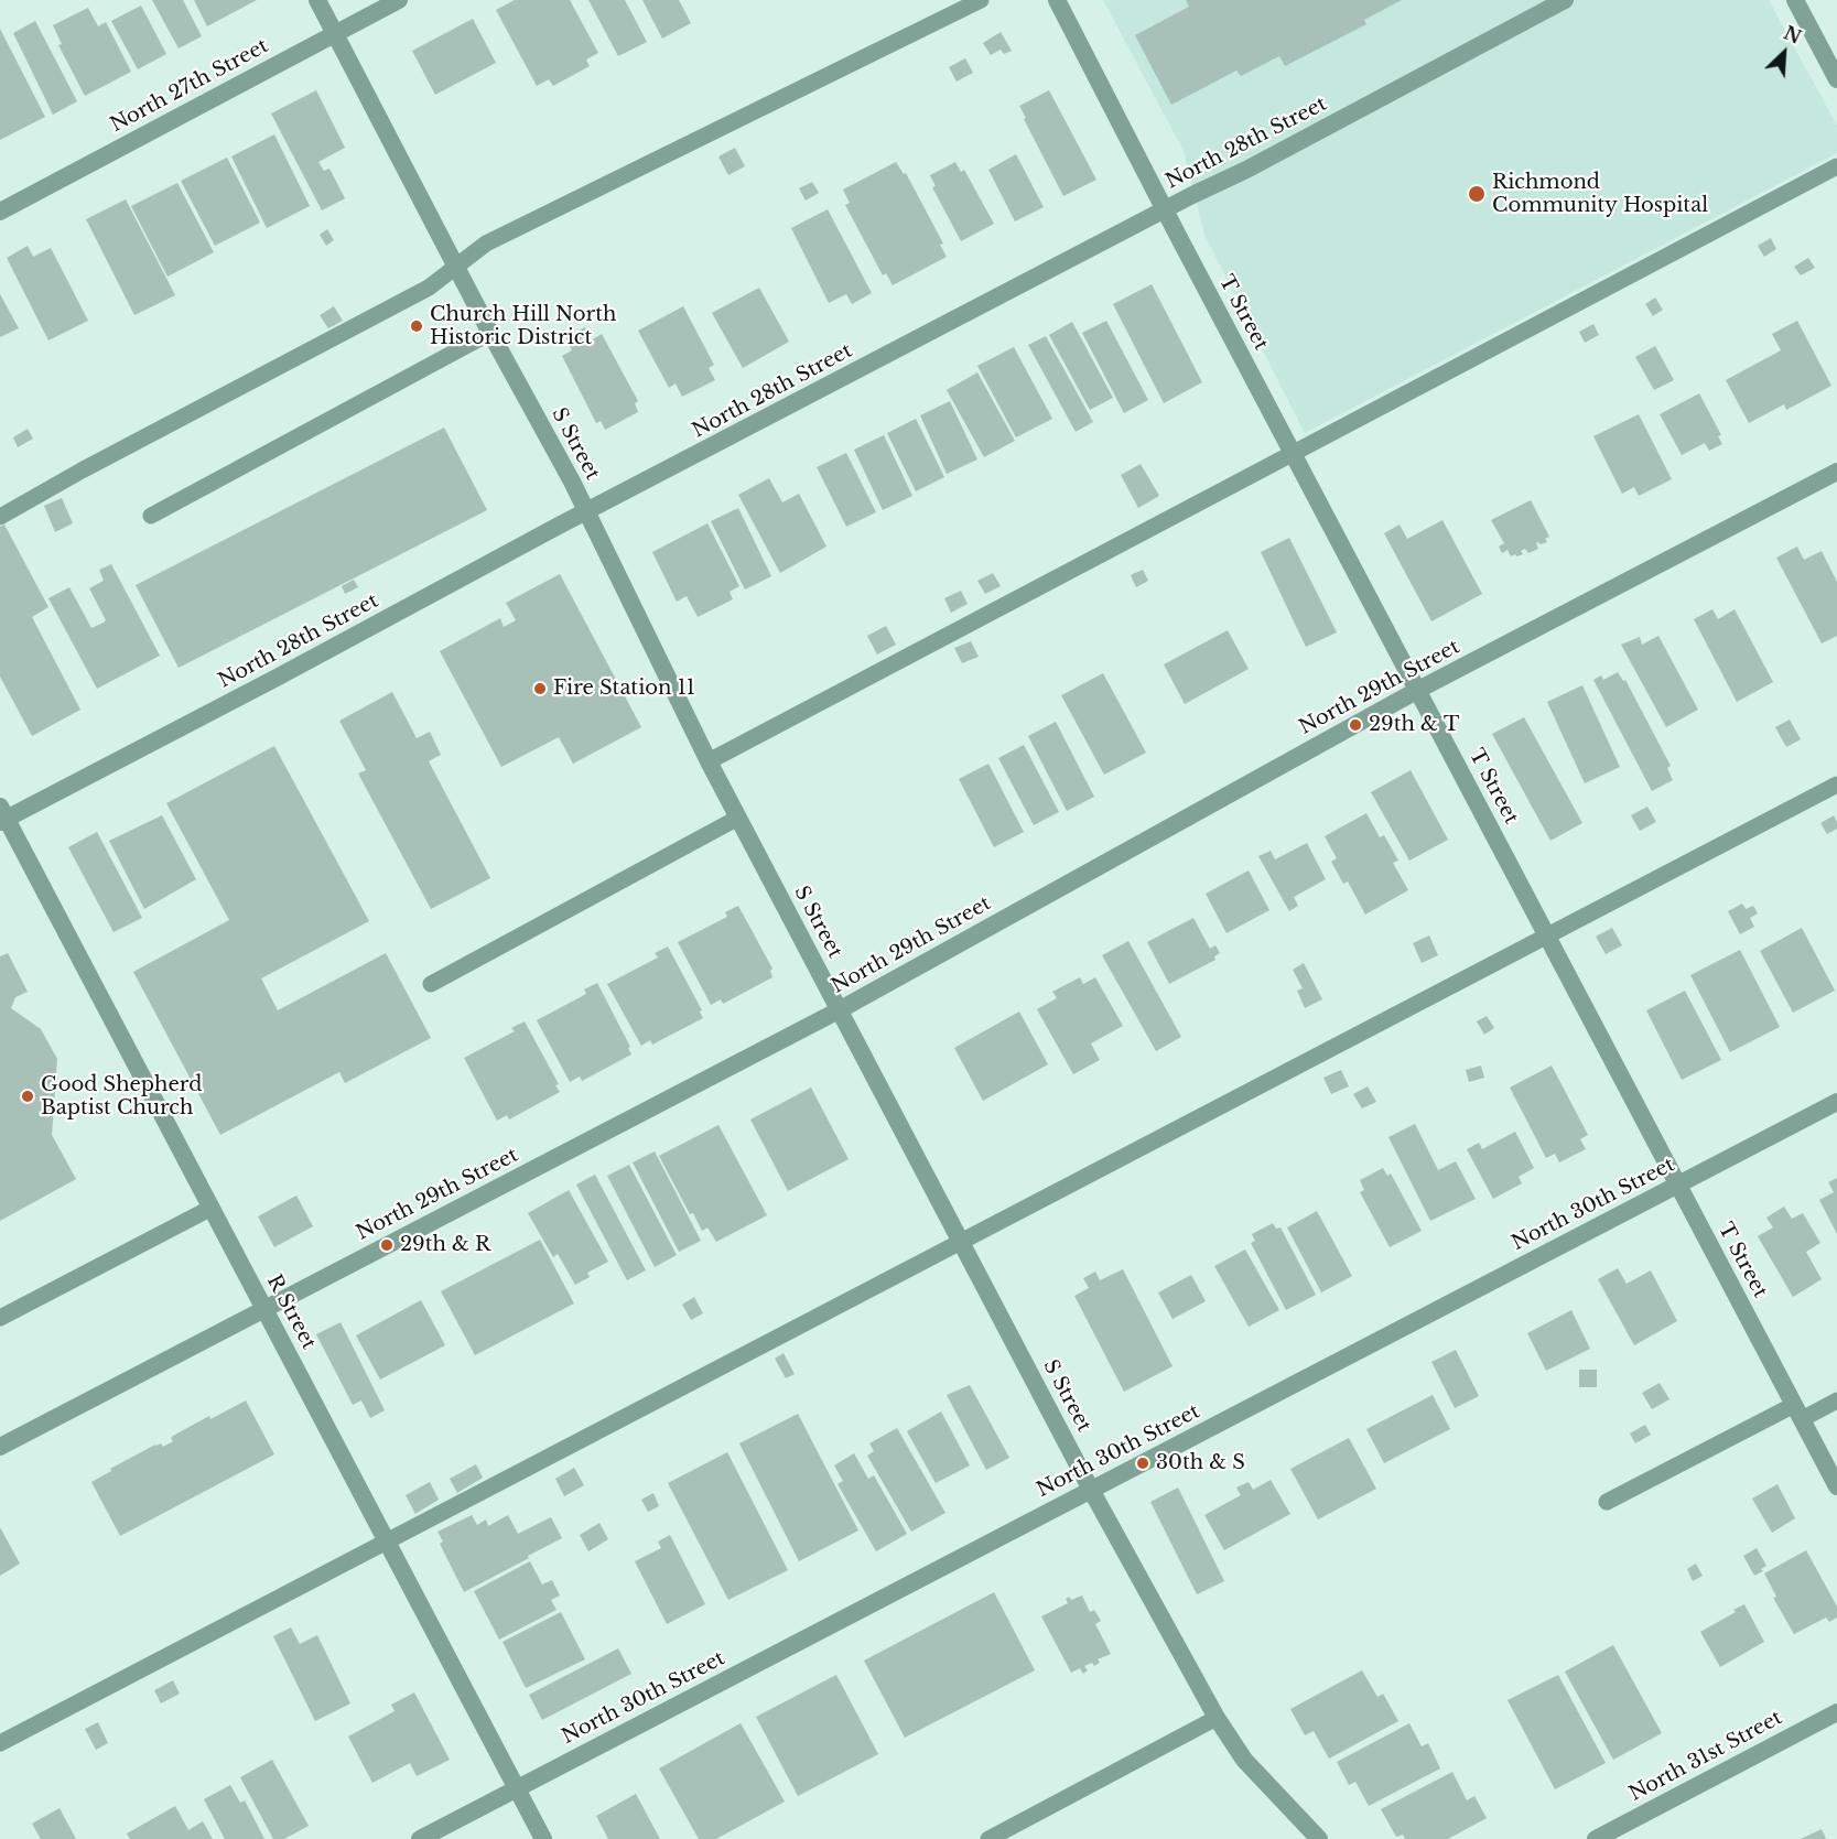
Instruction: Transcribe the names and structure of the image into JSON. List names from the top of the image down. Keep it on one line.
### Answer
{"streets":{"street":["North 27th Street","North 28th Street","T Street","S Street","North 29th Street","North 30th Street","R Street","North 31st Street"]},"crossings":[["North 27th Street","S Street"],["North 28th Street","T Street"],["North 28th Street","S Street"],["North 28th Street","R Street"],["T Street","North 29th Street"],["T Street","North 30th Street"],["S Street","North 29th Street"],["S Street","North 30th Street"],["North 29th Street","R Street"],["North 30th Street","R Street"]],"places":["Richmond Community Hospital","Church Hill North Historic District","Fire Station 11","29th & T","Good Shepherd Baptist Church","29th & R","30th & S"],"north":"top right"}
